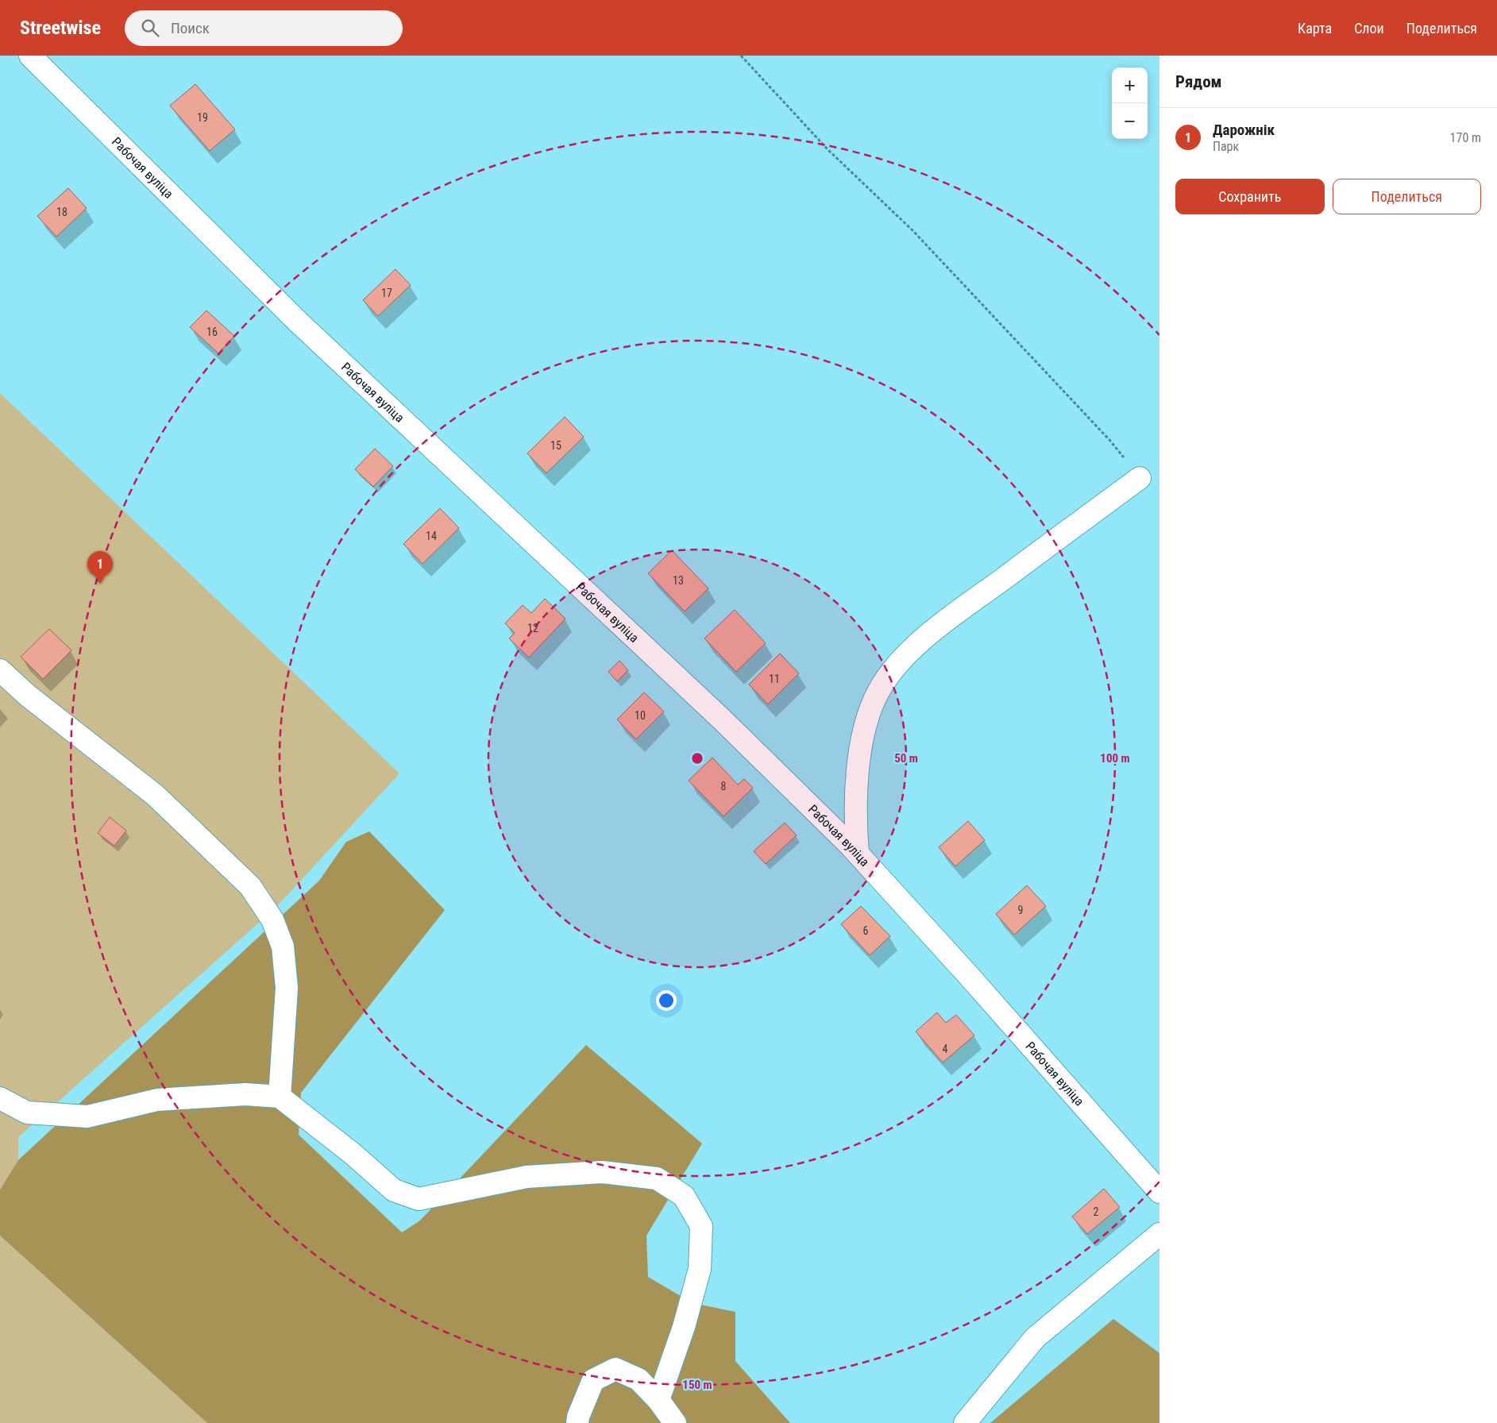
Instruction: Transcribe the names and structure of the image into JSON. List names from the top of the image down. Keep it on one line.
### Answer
{"streets":{"street":["Рабочая вуліца"]},"house_numbers":["19","18","17","16","15","14","13","12","11","10","8","9","6","4","2"],"page":{"header":"Streetwise","search":"Поиск","nav":["Карта","Слои","Поделиться"],"heading":"Рядом","map_buttons":["+","−"],"list":[{"mark":"1","name":"Дарожнік","note":"Парк","value":"170 m"}],"buttons":["Сохранить","Поделиться"],"pins":"1"},"rings":["50 m","100 m","150 m"]}
